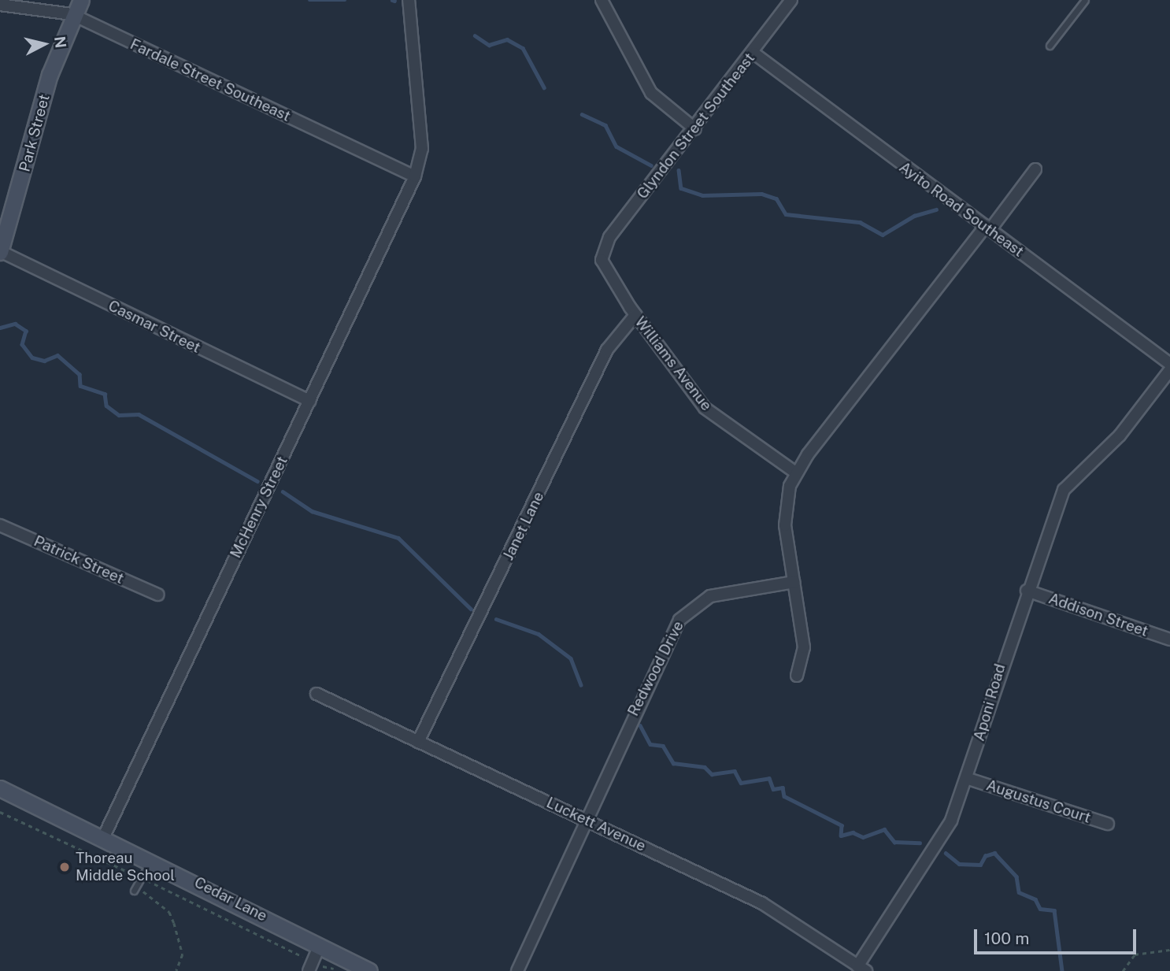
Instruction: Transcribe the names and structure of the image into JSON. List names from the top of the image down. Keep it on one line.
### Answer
{"streets":{"main road":["Park Street","Cedar Lane"],"street":["Fardale Street Southeast","Glyndon Street Southeast","Ayito Road Southeast","Casmar Street","Williams Avenue","McHenry Street","Janet Lane","Patrick Street","Addison Street","Redwood Drive","Aponi Road","Augustus Court","Luckett Avenue"]},"crossings":[["Fardale Street Southeast","Park Street"],["Fardale Street Southeast","McHenry Street"],["Glyndon Street Southeast","Ayito Road Southeast"],["Glyndon Street Southeast","Williams Avenue"],["Park Street","Casmar Street"],["Casmar Street","McHenry Street"],["Williams Avenue","Janet Lane"],["McHenry Street","Cedar Lane"],["Janet Lane","Luckett Avenue"],["Addison Street","Aponi Road"],["Redwood Drive","Luckett Avenue"],["Aponi Road","Augustus Court"],["Aponi Road","Luckett Avenue"]],"places":["Thoreau Middle School"],"scale_bar":"100 m","north":"right"}
